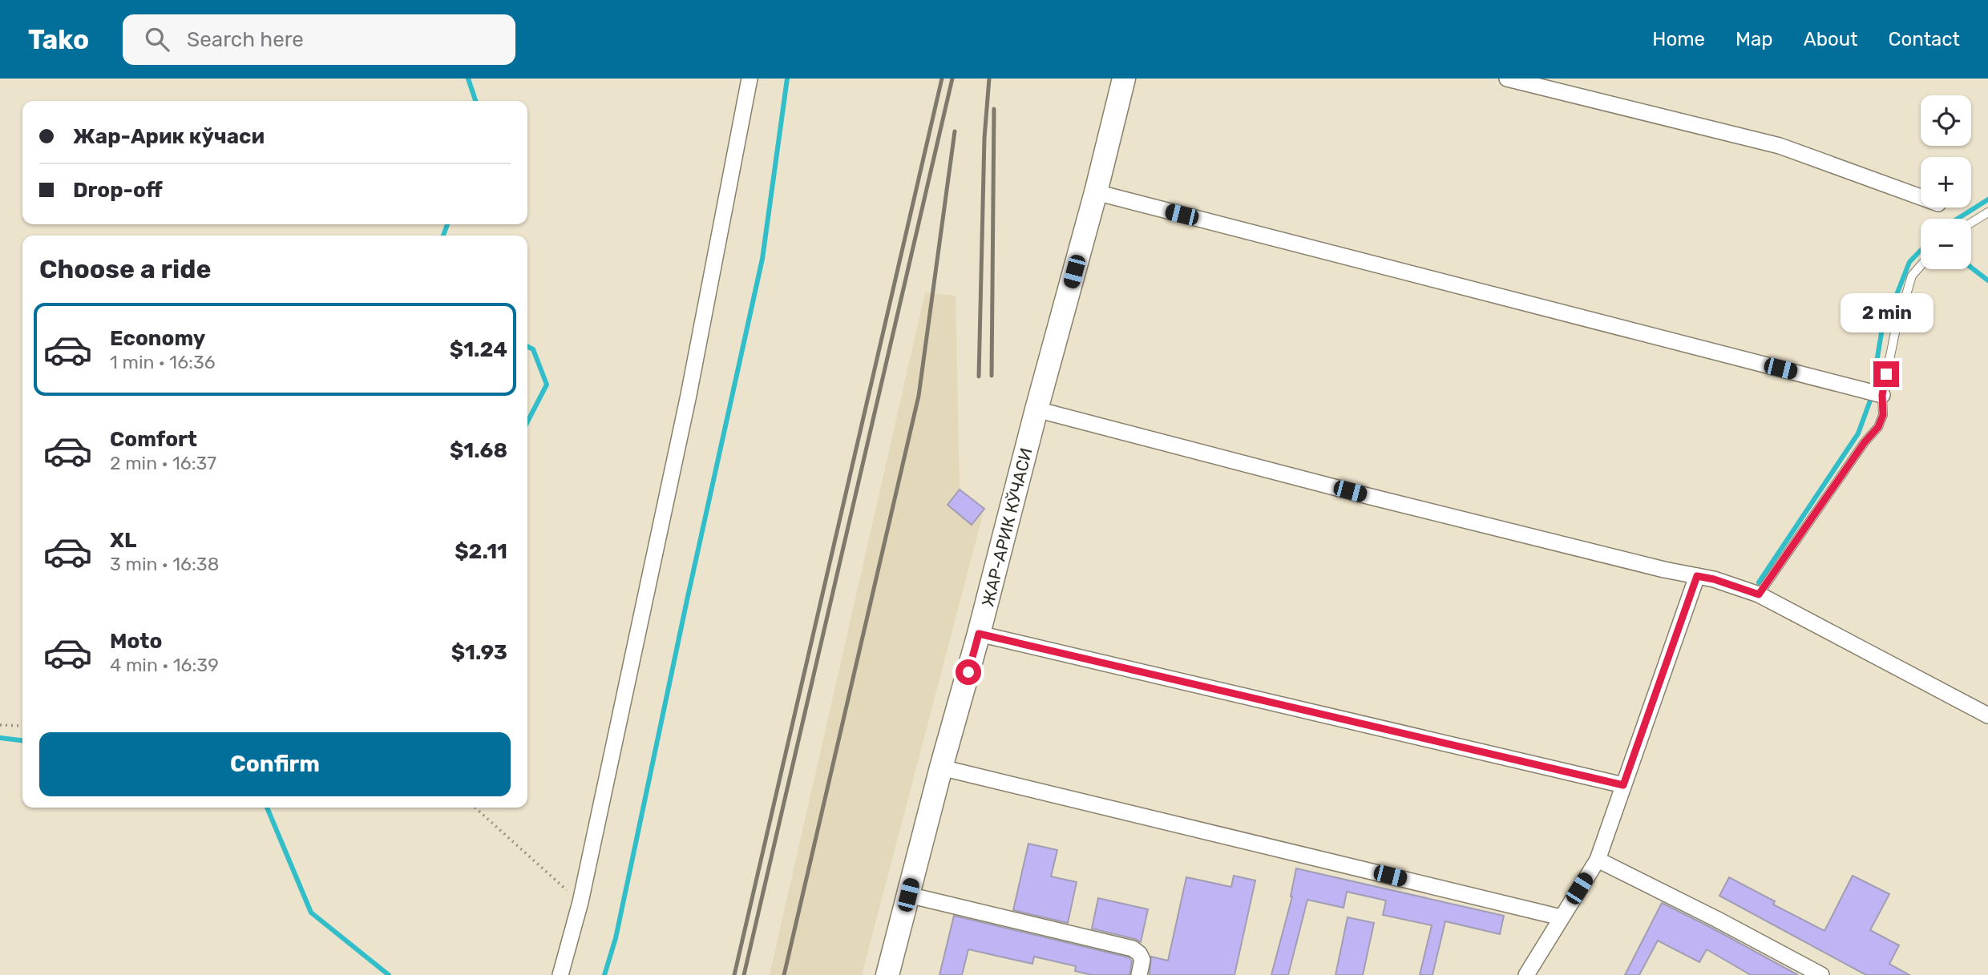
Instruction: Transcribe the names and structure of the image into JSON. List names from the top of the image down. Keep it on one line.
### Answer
{"streets":{"main road":["ЖАР-АРИК КЎЧАСИ"]},"page":{"header":"Tako","search":"Search here","nav":["Home","Map","About","Contact"],"map_buttons":["+","−"],"banner":["Жар-Арик кўчаси","Drop-off"],"heading":"Choose a ride","bubble":"2 min","list":[{"name":"Economy","note":"1 min · 16:36","value":"$1.24"},{"name":"Comfort","note":"2 min · 16:37","value":"$1.68"},{"name":"XL","note":"3 min · 16:38","value":"$2.11"},{"name":"Moto","note":"4 min · 16:39","value":"$1.93"}],"buttons":"Confirm"}}
